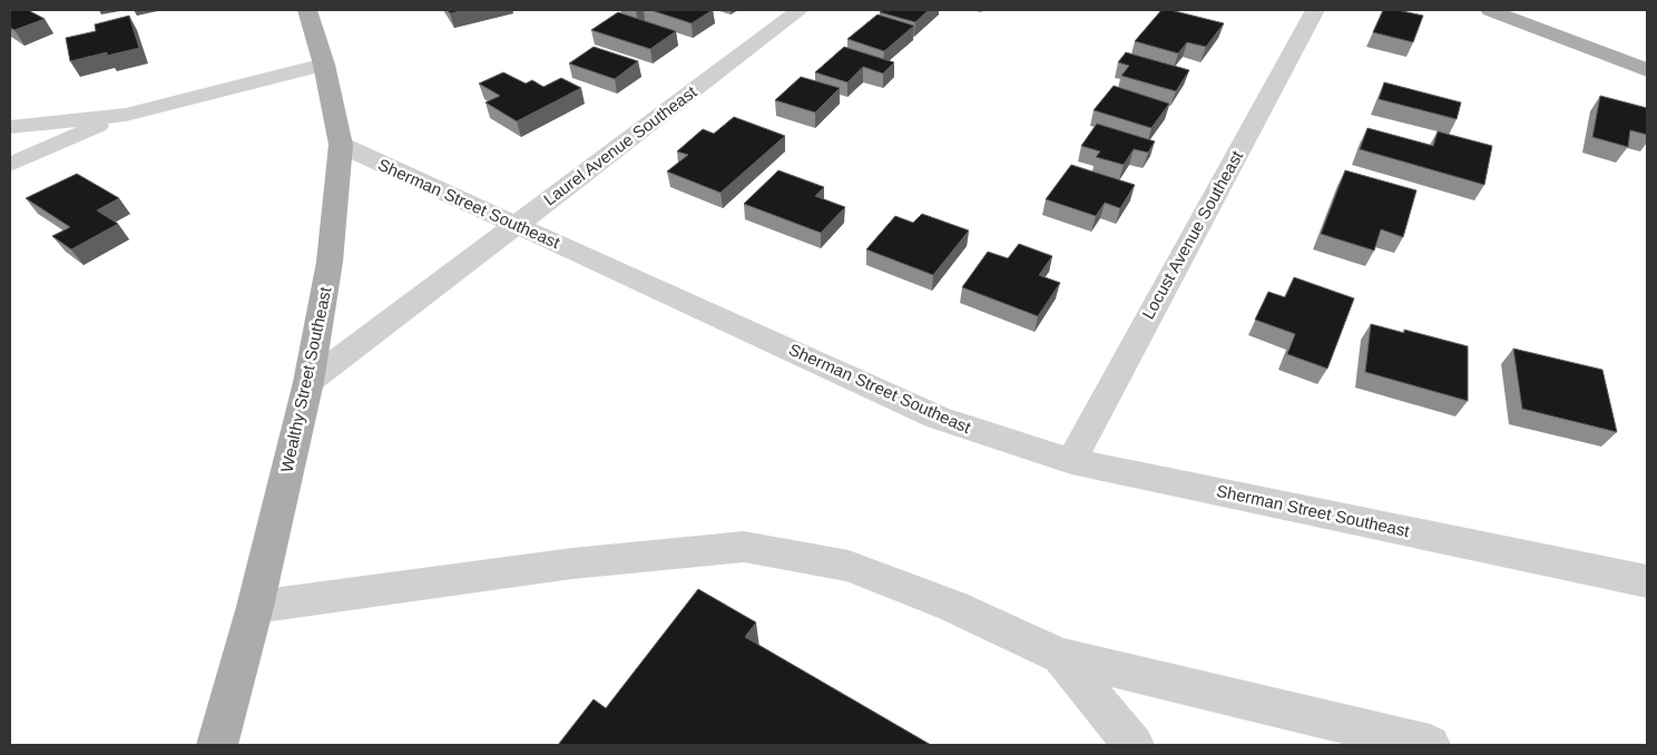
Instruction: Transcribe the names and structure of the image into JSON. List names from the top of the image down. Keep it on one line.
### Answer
{"streets":{"main road":["Wealthy Street Southeast"],"street":["Laurel Avenue Southeast","Sherman Street Southeast","Locust Avenue Southeast"]},"crossings":[["Laurel Avenue Southeast","Sherman Street Southeast"],["Laurel Avenue Southeast","Wealthy Street Southeast"],["Sherman Street Southeast","Locust Avenue Southeast"],["Sherman Street Southeast","Wealthy Street Southeast"]]}
